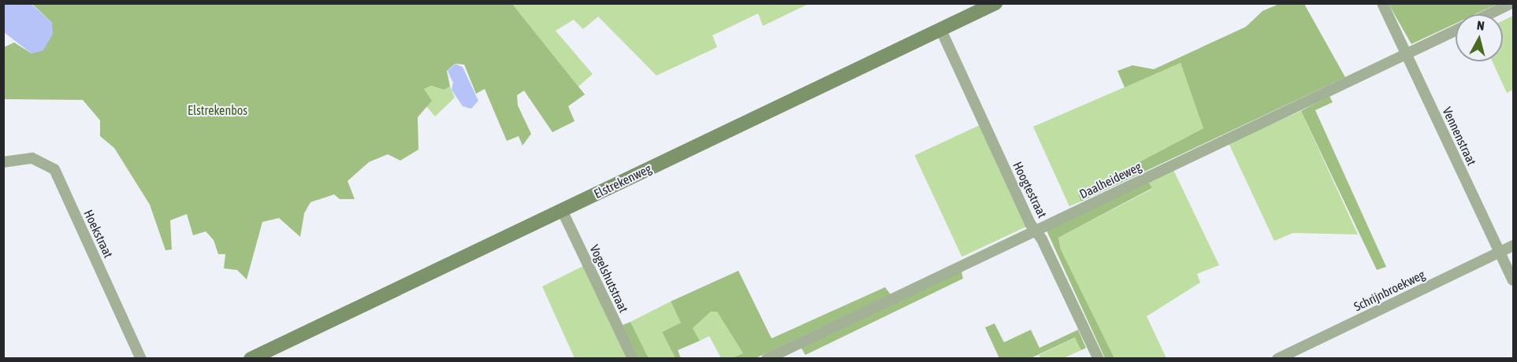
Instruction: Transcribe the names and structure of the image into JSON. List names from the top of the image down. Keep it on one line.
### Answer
{"streets":{"street":["Vennenstraat","Daalheideweg","Elstrekenweg","Hoogtestraat","Hoekstraat","Vogelshutstraat","Schrijnbroekweg"]},"crossings":[["Vennenstraat","Daalheideweg"],["Vennenstraat","Schrijnbroekweg"],["Daalheideweg","Hoogtestraat"],["Elstrekenweg","Hoogtestraat"],["Elstrekenweg","Vogelshutstraat"]],"parks":["Elstrekenbos"],"north":"top"}
